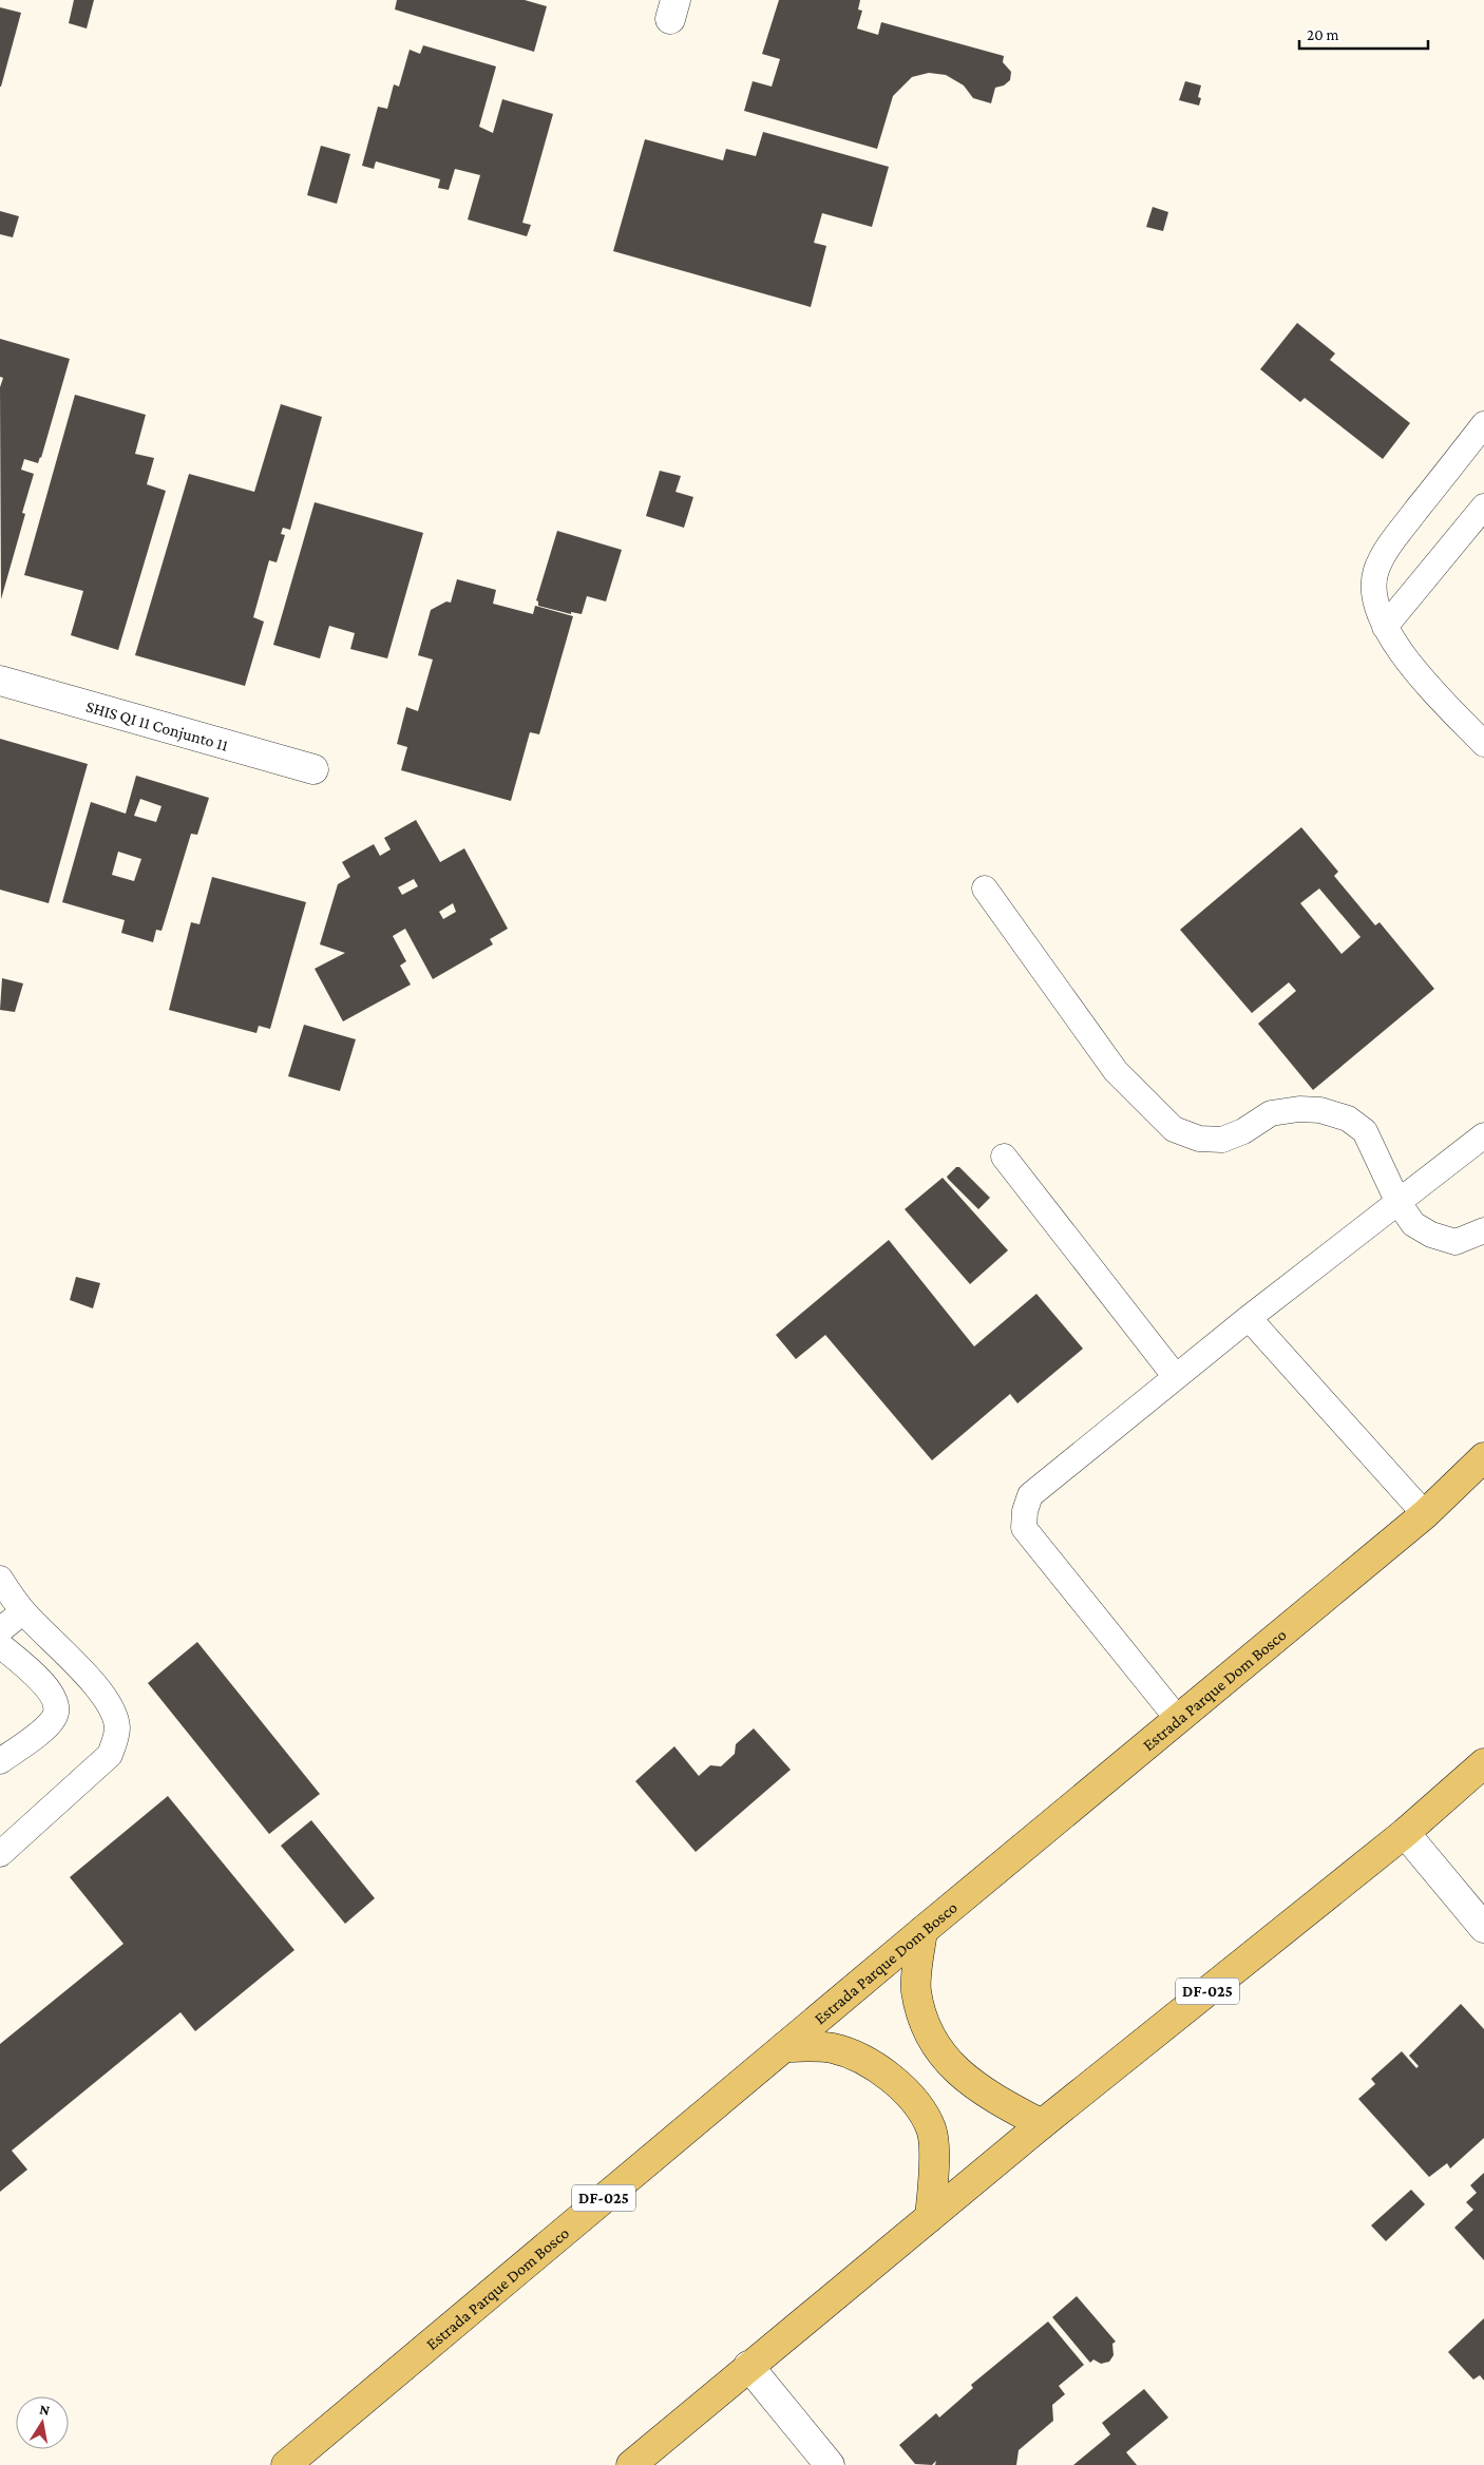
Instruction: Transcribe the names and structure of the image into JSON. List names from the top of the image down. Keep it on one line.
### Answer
{"streets":{"main road":["Estrada Parque Dom Bosco","DF-025"],"street":["SHIS QI 11 Conjunto 11"]},"scale_bar":"20 m","north":"top"}
